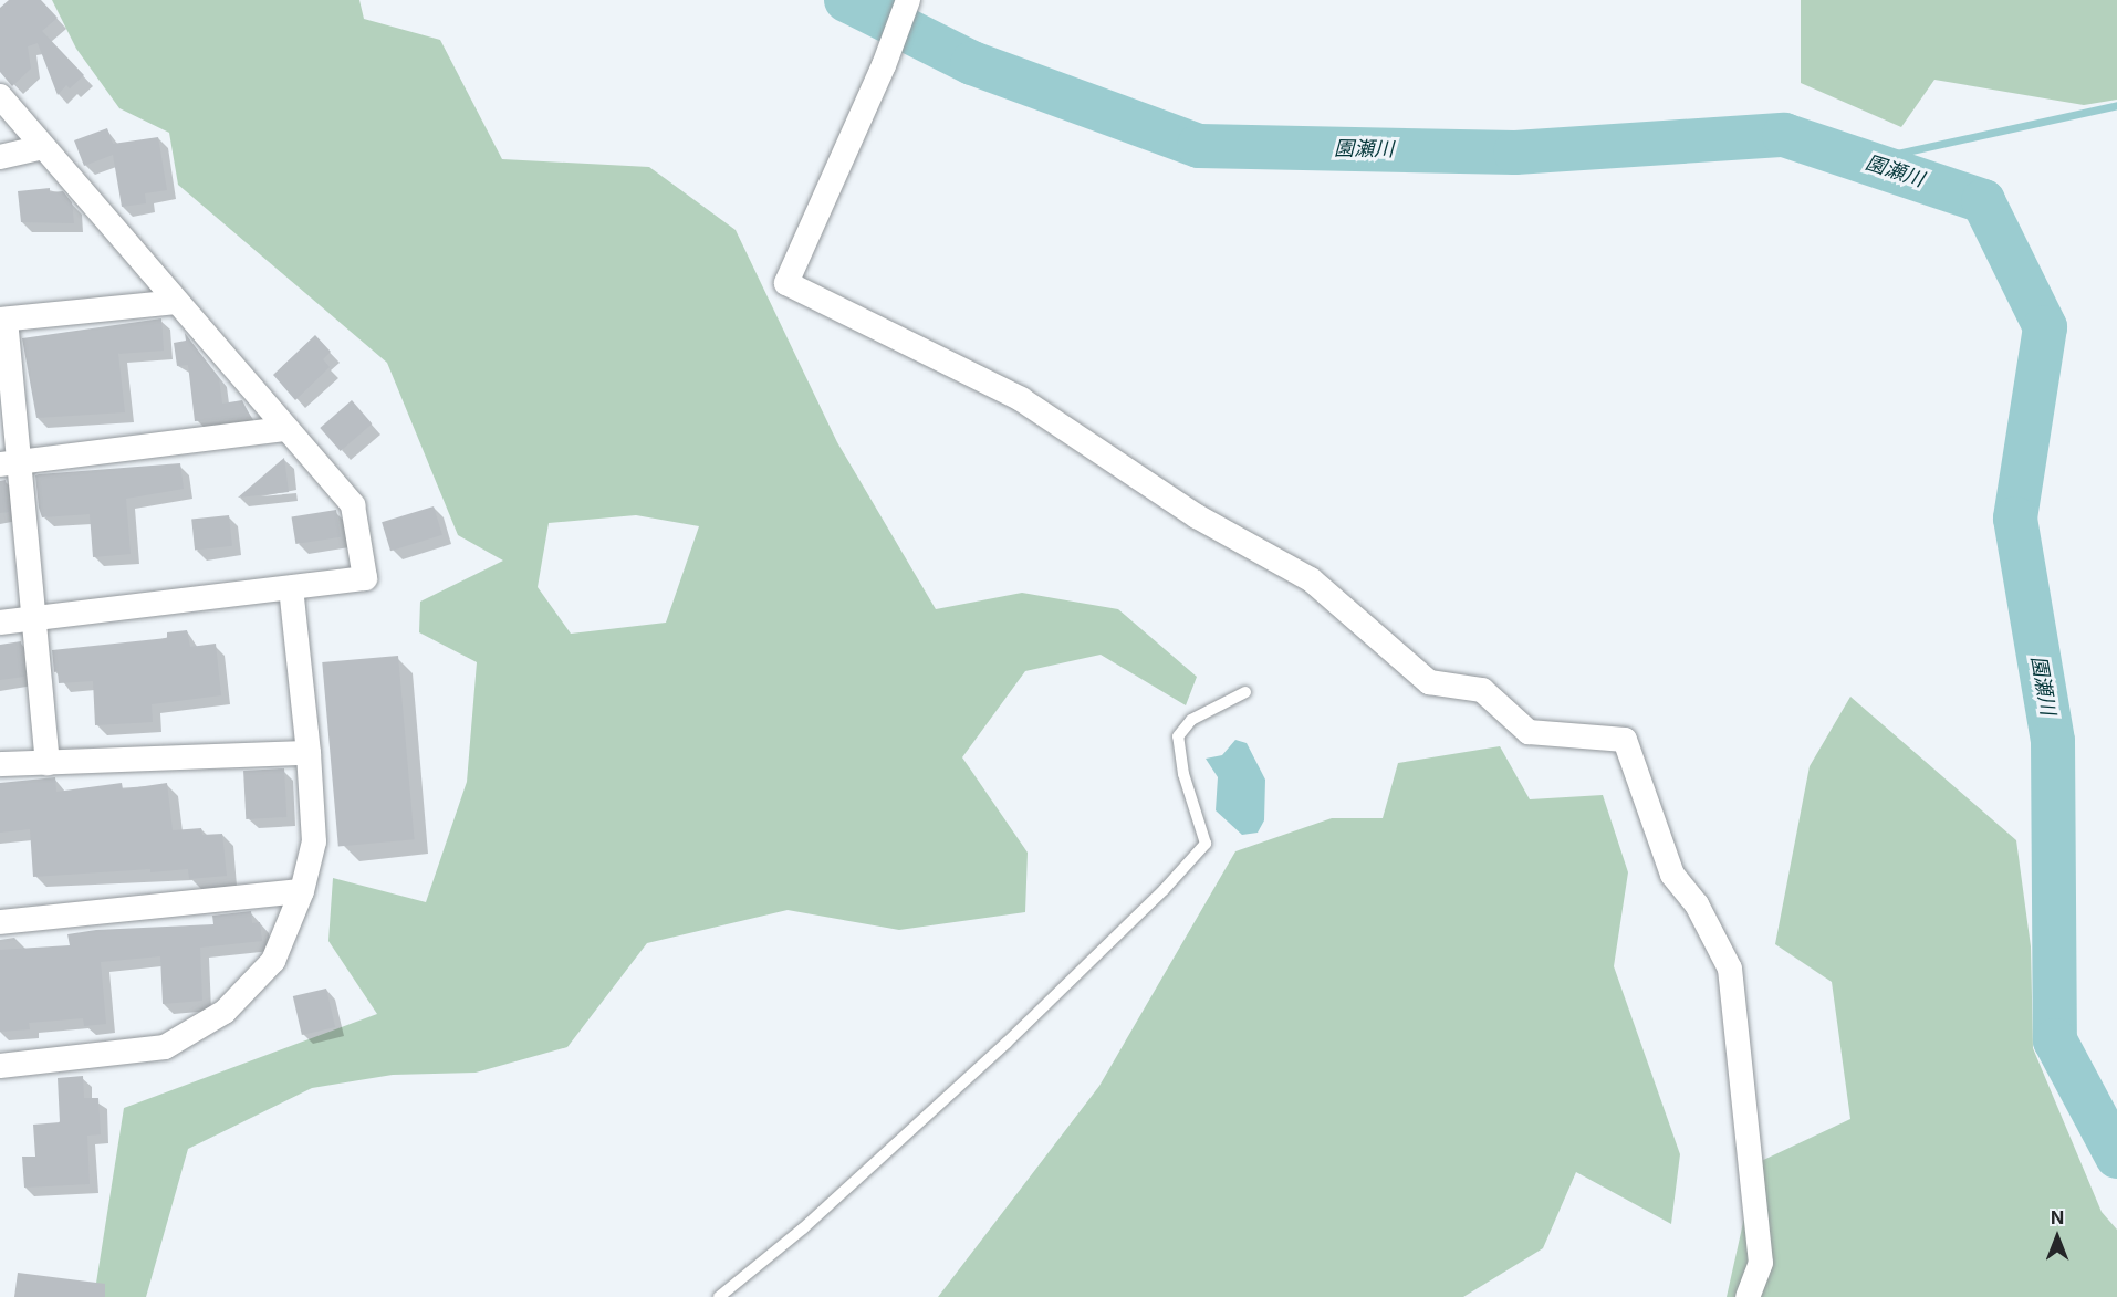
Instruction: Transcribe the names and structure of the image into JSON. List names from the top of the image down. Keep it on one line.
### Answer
{"water":["園瀬川"],"north":"top"}
